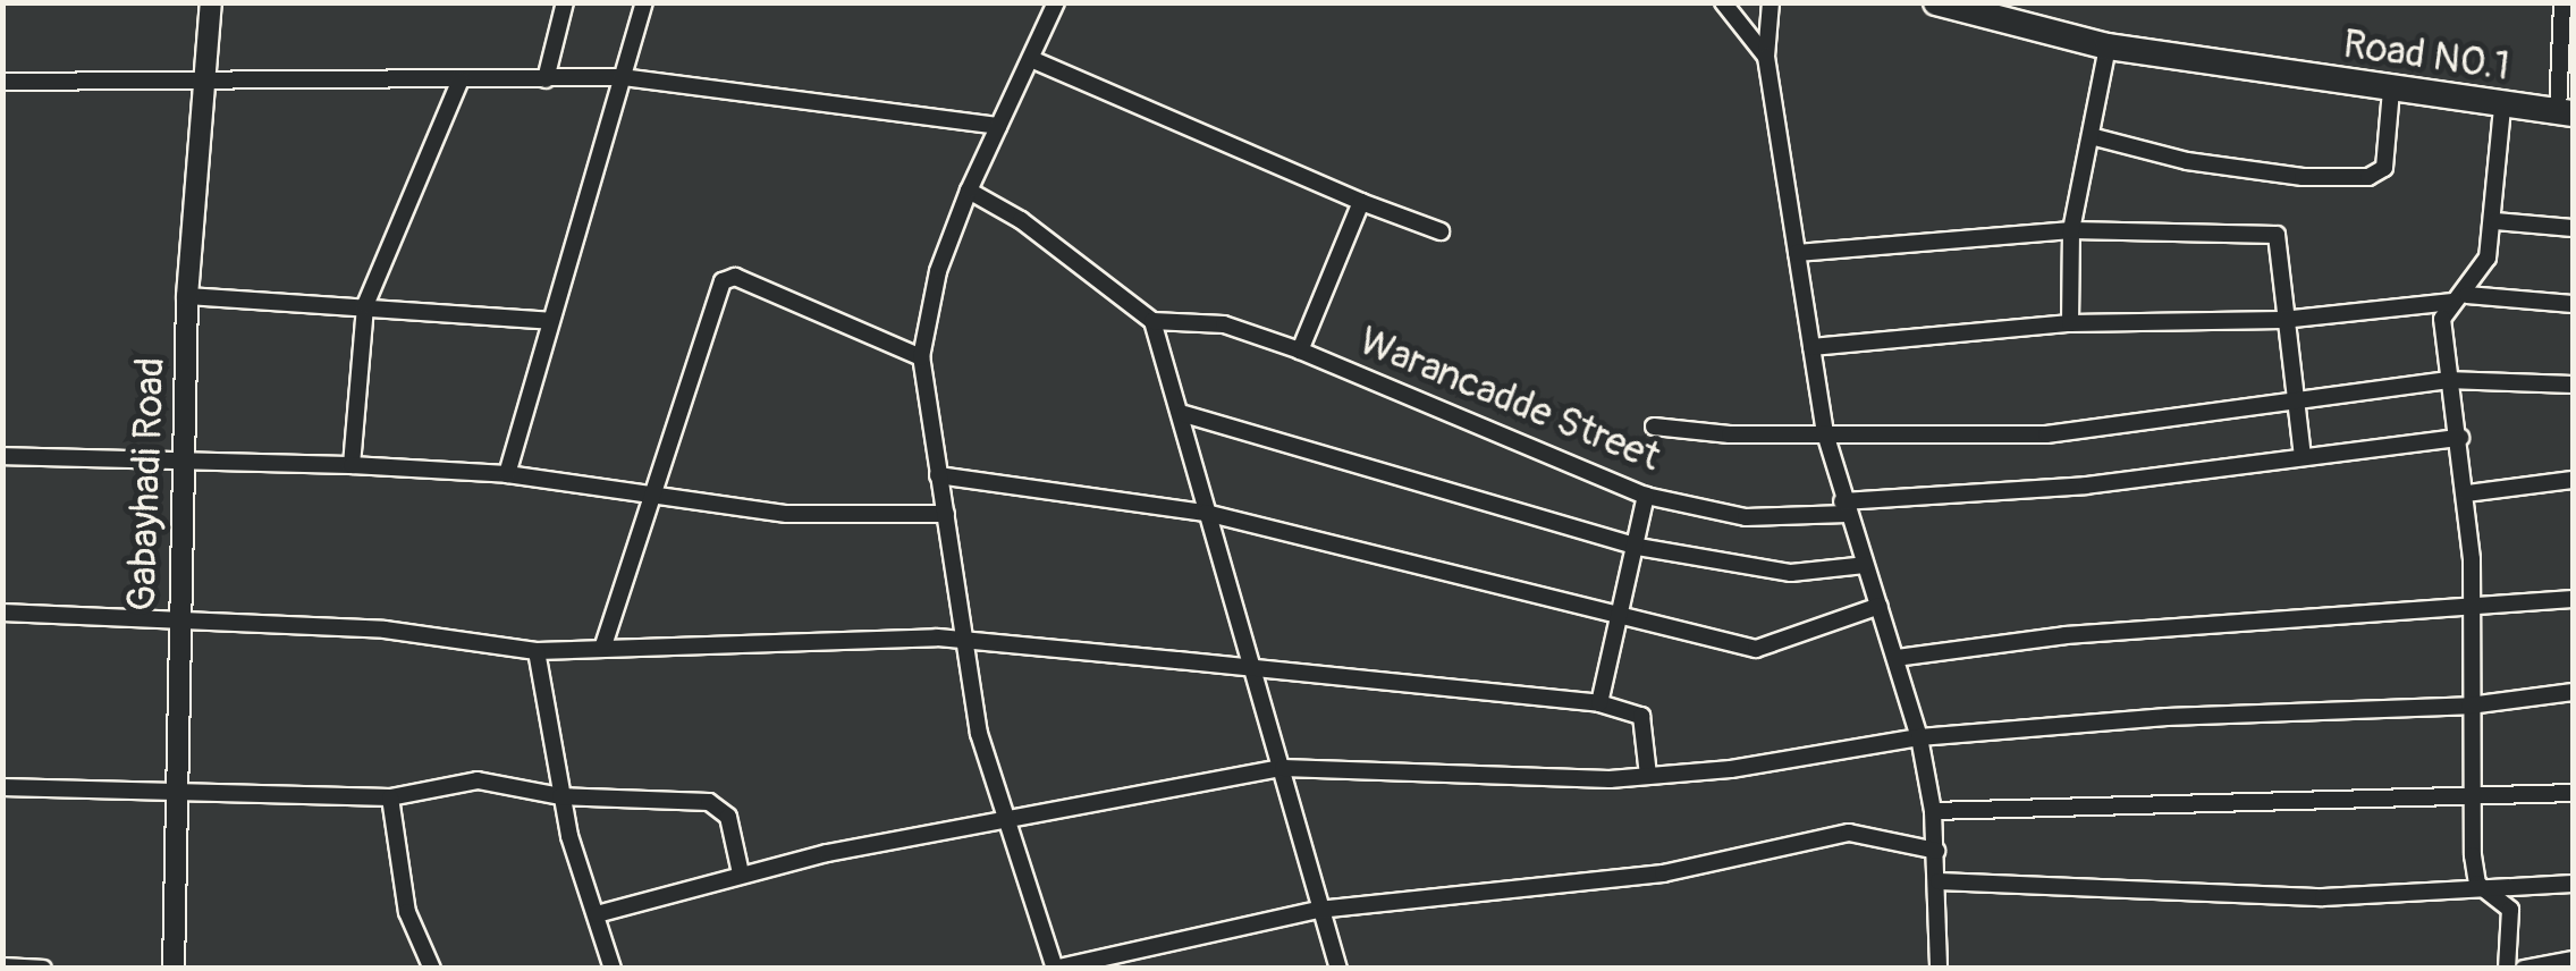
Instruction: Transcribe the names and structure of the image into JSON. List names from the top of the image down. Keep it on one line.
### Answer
{"streets":{"highway":["Road NO.1"],"street":["Warancadde Street","Gabayhadi Road"]}}
